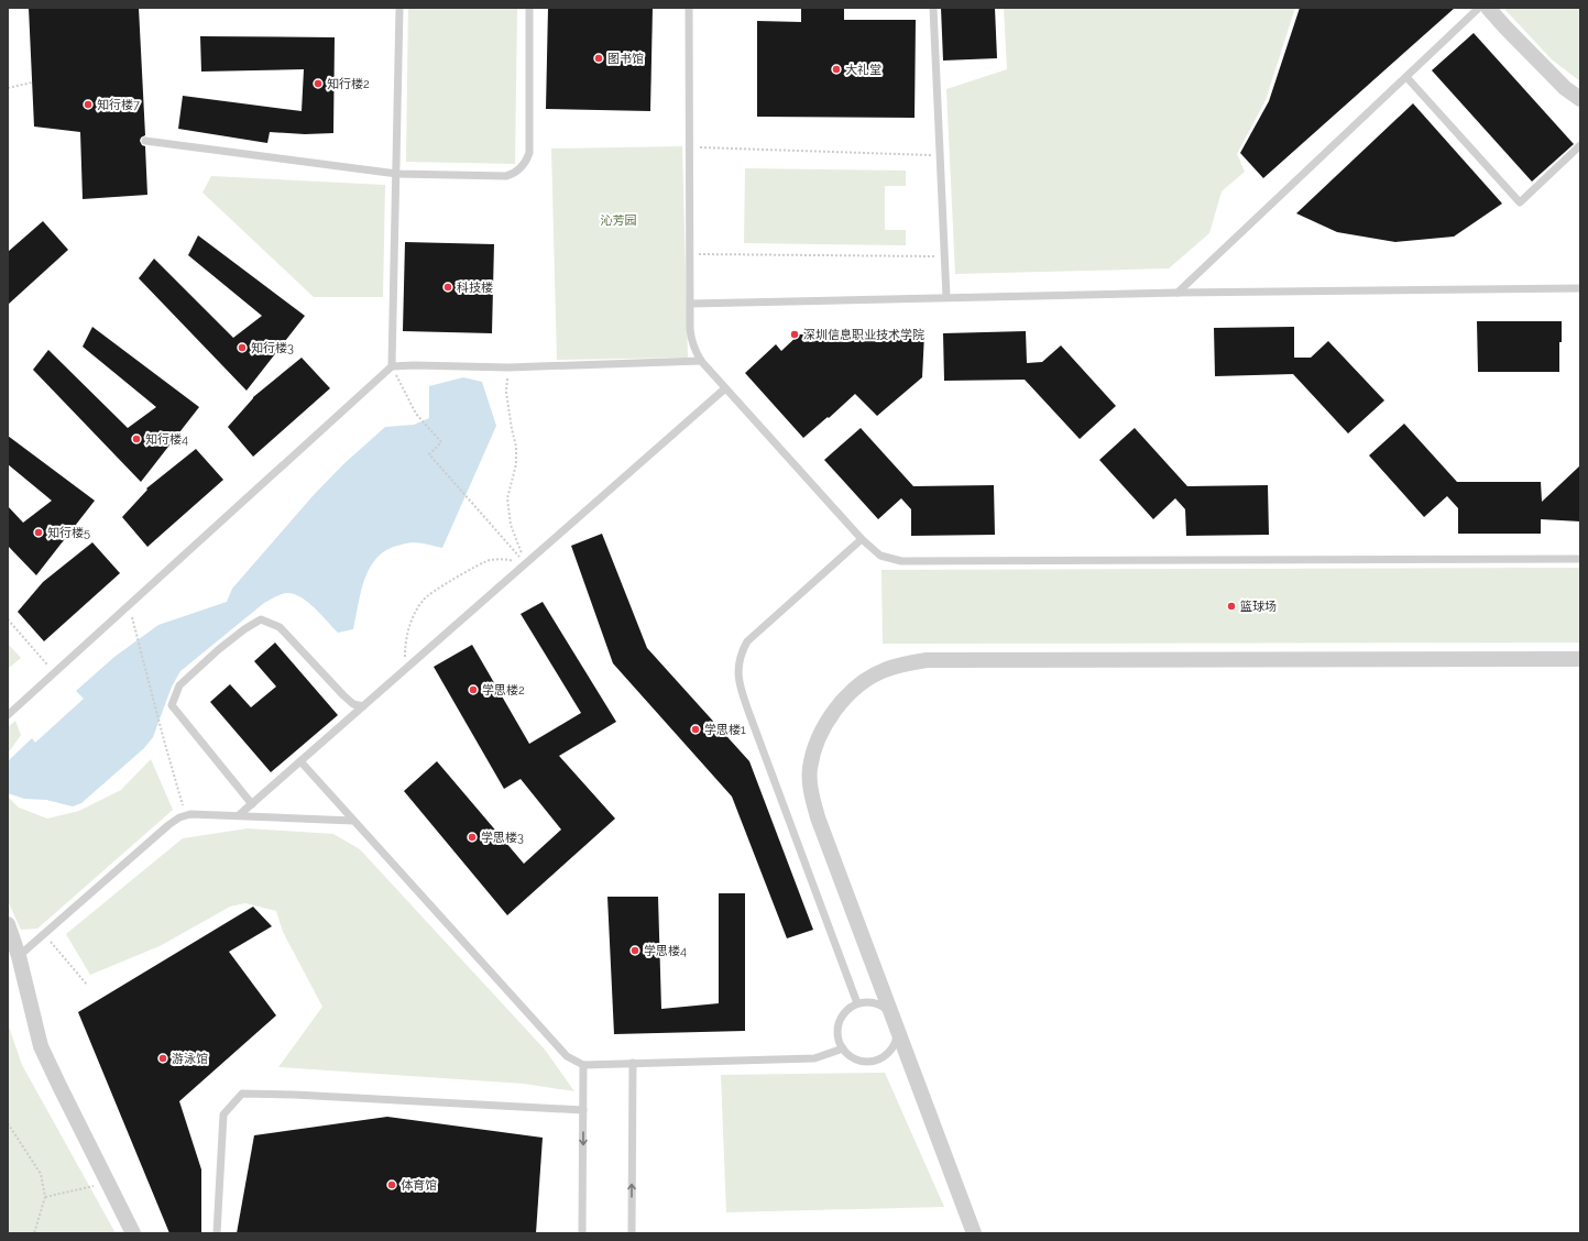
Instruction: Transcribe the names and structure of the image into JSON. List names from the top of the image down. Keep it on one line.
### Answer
{"parks":["沁芳园"],"places":["图书馆","大礼堂","知行楼2","知行楼7","科技楼","深圳信息职业技术学院","知行楼3","知行楼4","知行楼5","篮球场","学思楼2","学思楼1","学思楼3","学思楼4","游泳馆","体育馆"]}
